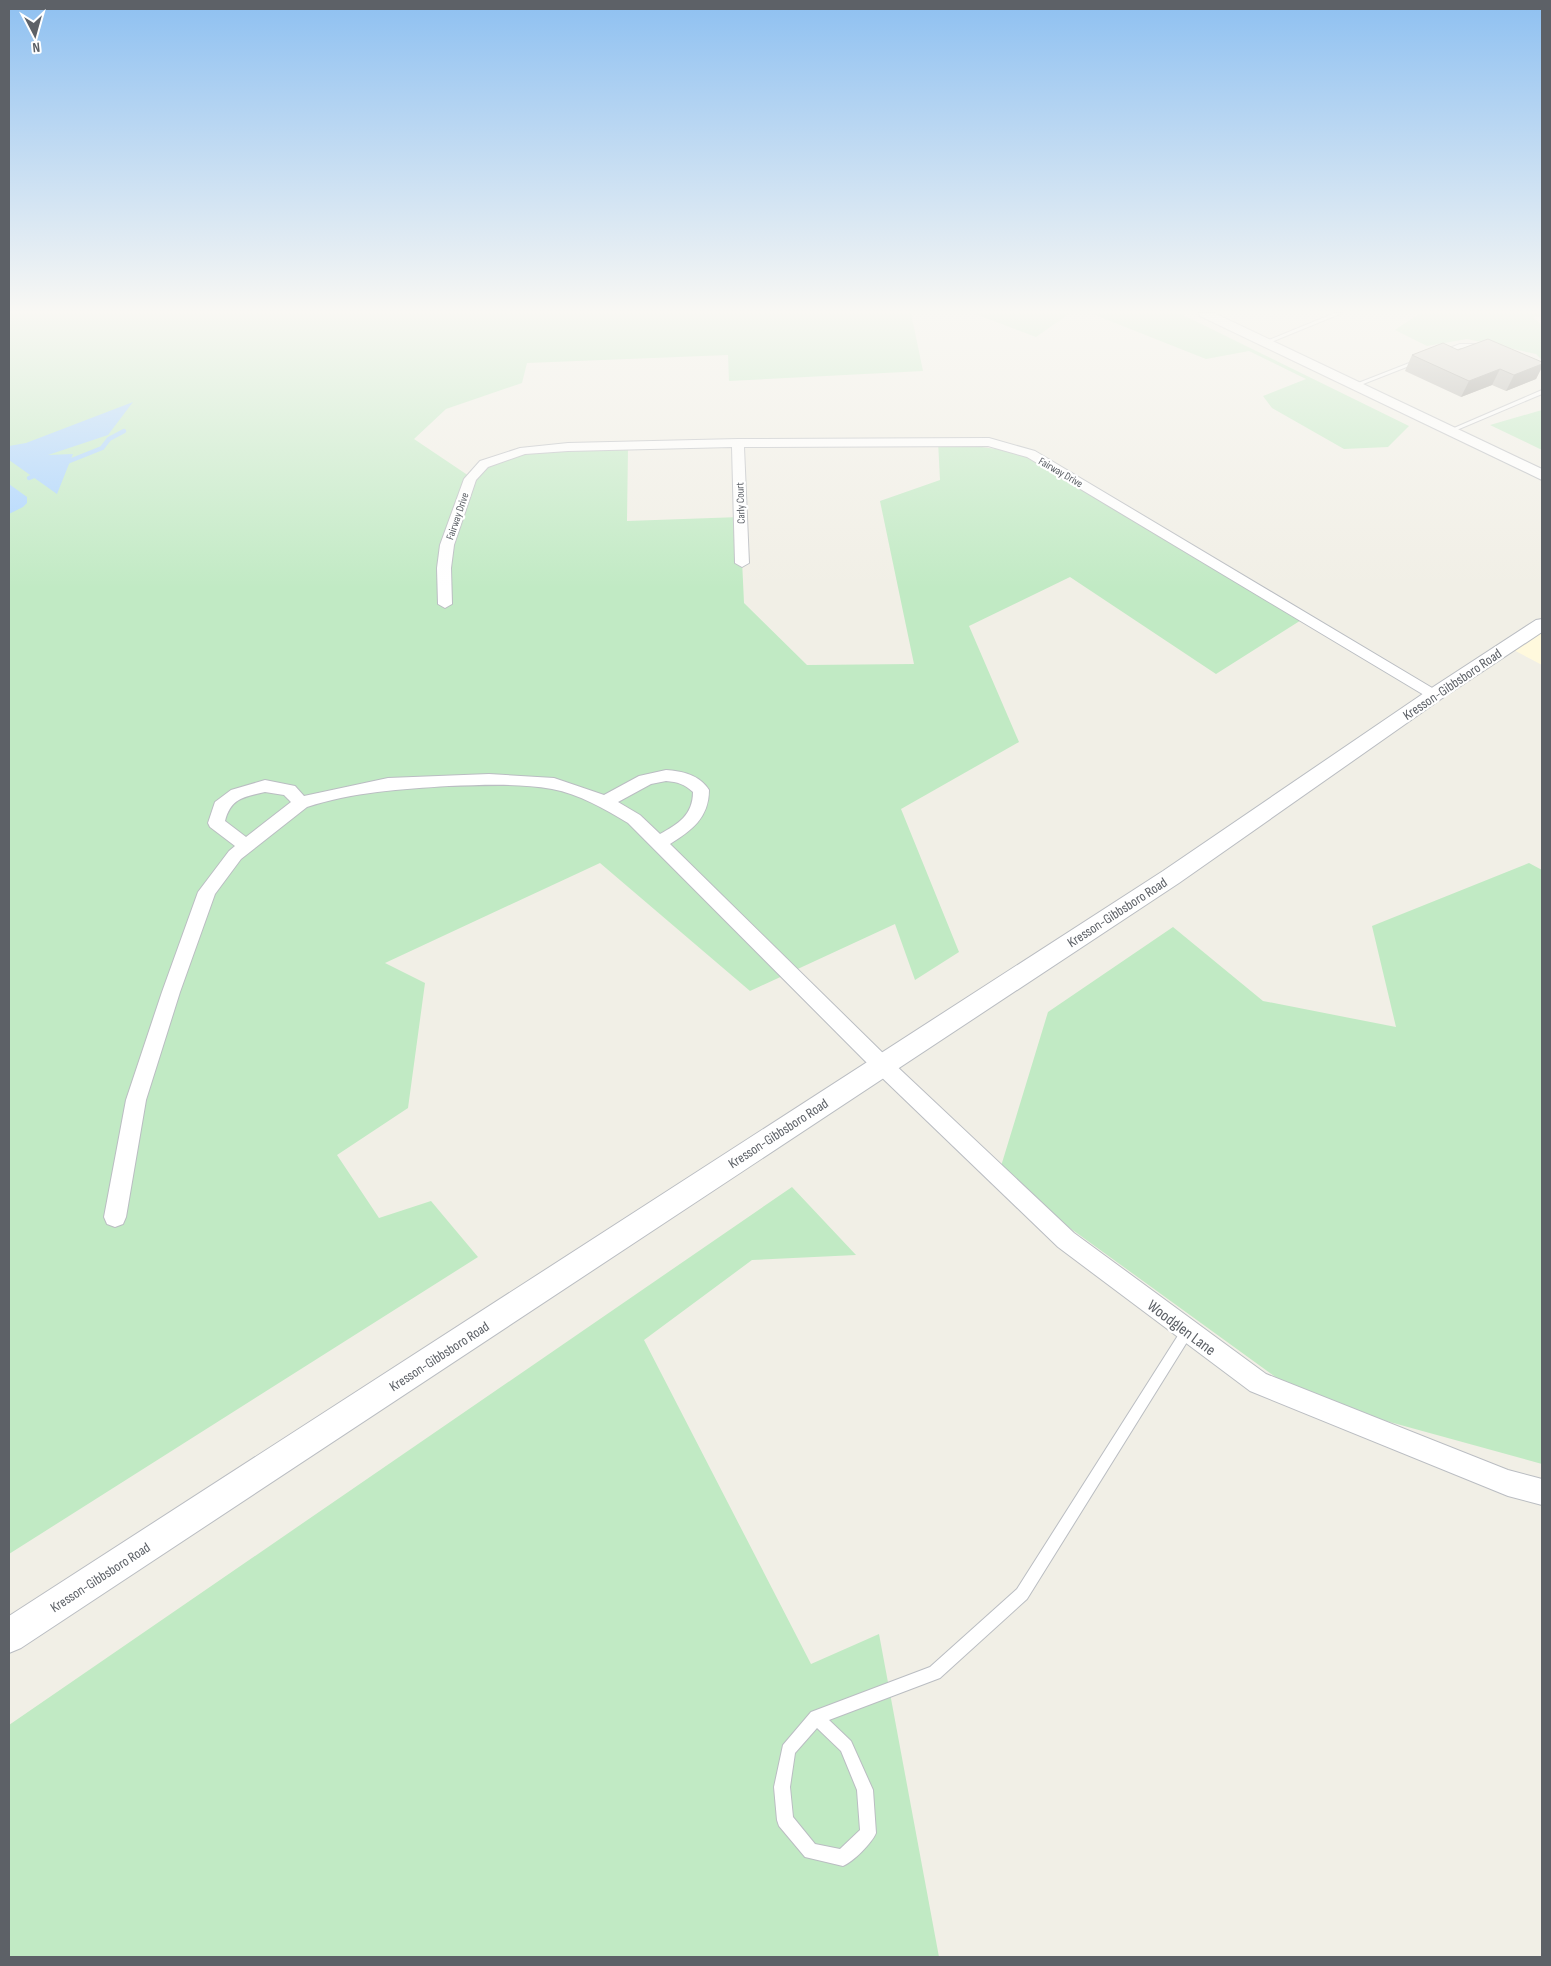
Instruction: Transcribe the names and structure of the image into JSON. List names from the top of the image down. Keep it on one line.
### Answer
{"streets":{"street":["Fairway Drive","Carly Court","Kresson-Gibbsboro Road","Woodglen Lane"]},"crossings":[["Fairway Drive","Carly Court"],["Fairway Drive","Kresson-Gibbsboro Road"],["Kresson-Gibbsboro Road","Woodglen Lane"]],"north":"bottom"}
